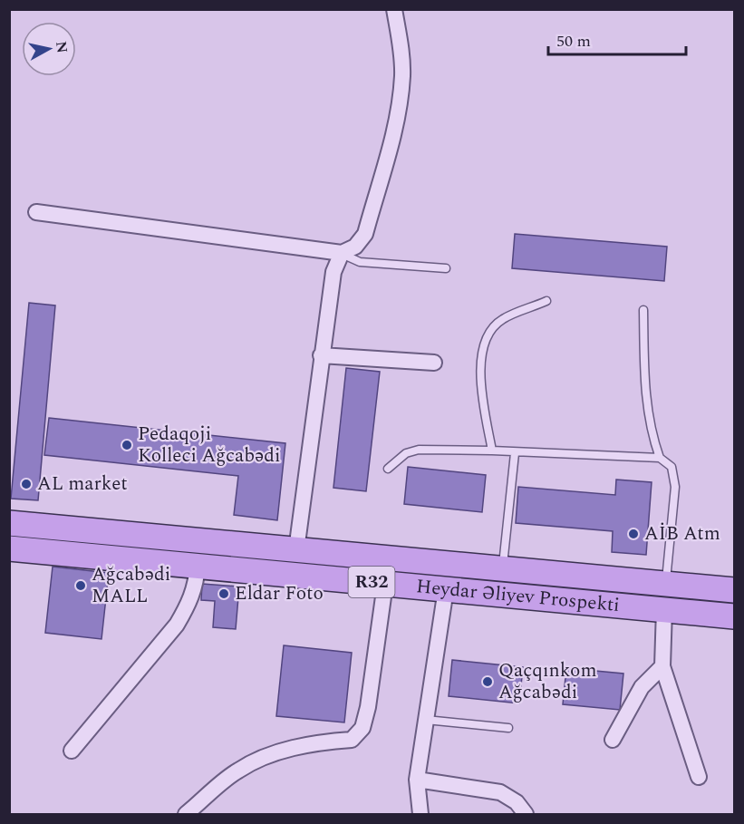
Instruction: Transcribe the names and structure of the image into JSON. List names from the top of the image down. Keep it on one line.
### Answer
{"streets":{"main road":["R32","Heydar Əliyev Prospekti"]},"places":["Pedaqoji Kolleci Ağcabədi","AL market","AİB Atm","Ağcabədi MALL","Eldar Foto","Qaçqınkom Ağcabədi"],"scale_bar":"50 m","north":"right"}
